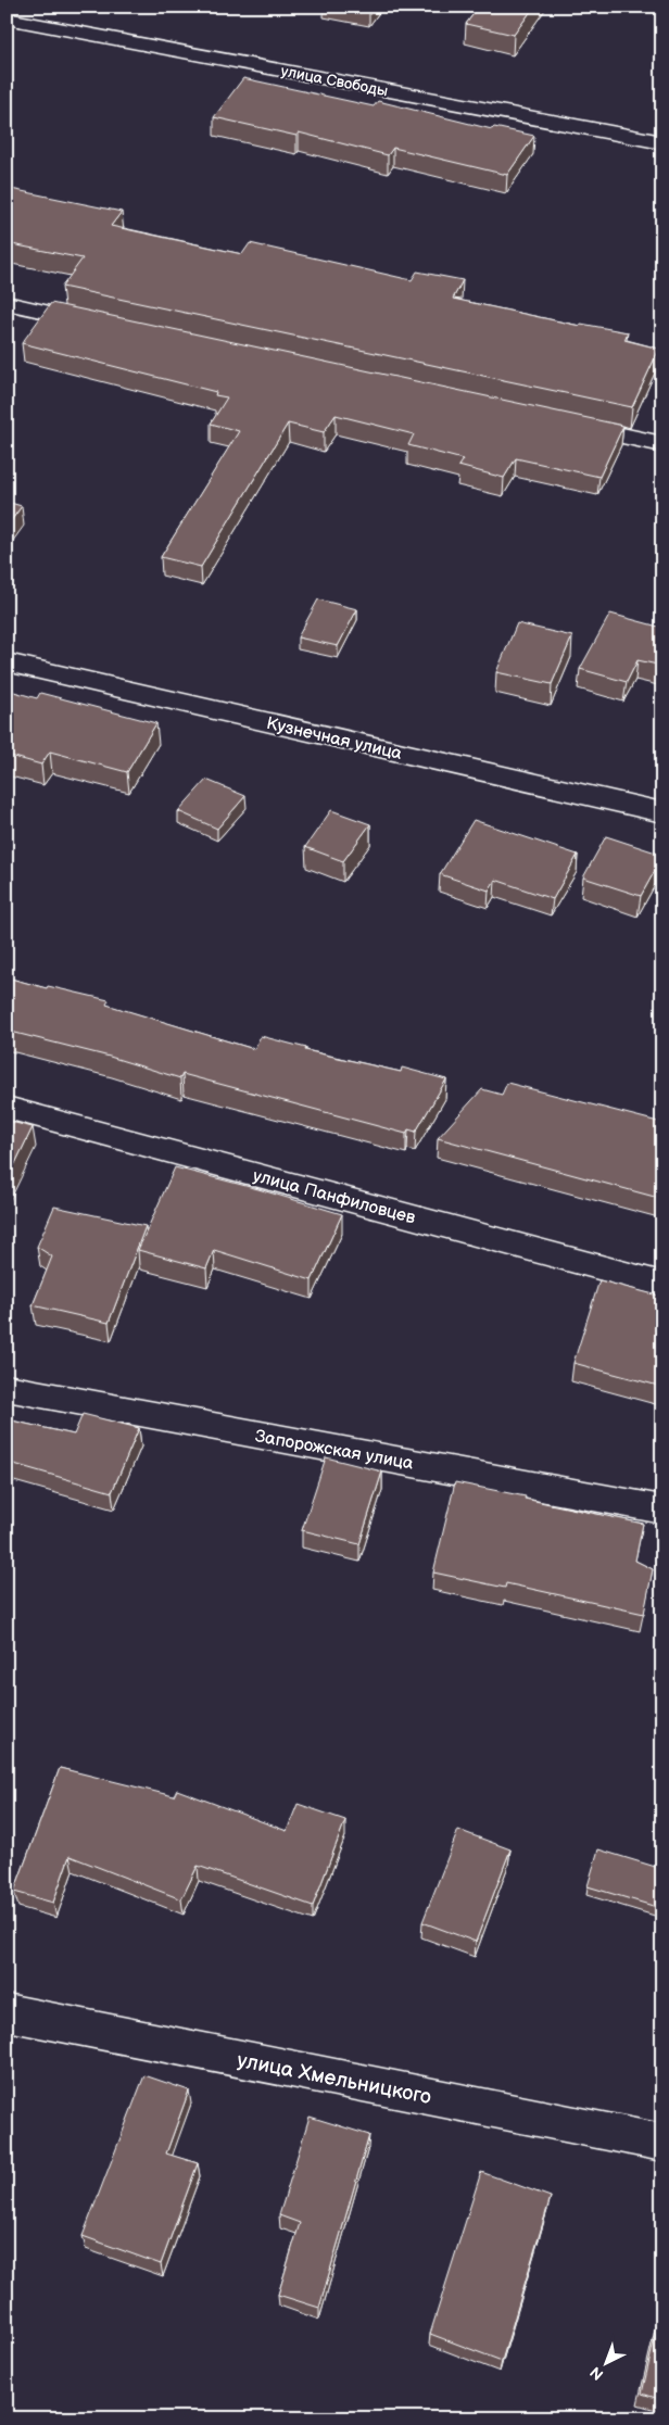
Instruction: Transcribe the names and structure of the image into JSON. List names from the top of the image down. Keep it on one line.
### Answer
{"streets":{"street":["улица Свободы","Кузнечная улица","улица Панфиловцев","Запорожская улица","улица Хмельницкого"]},"north":"bottom left"}
